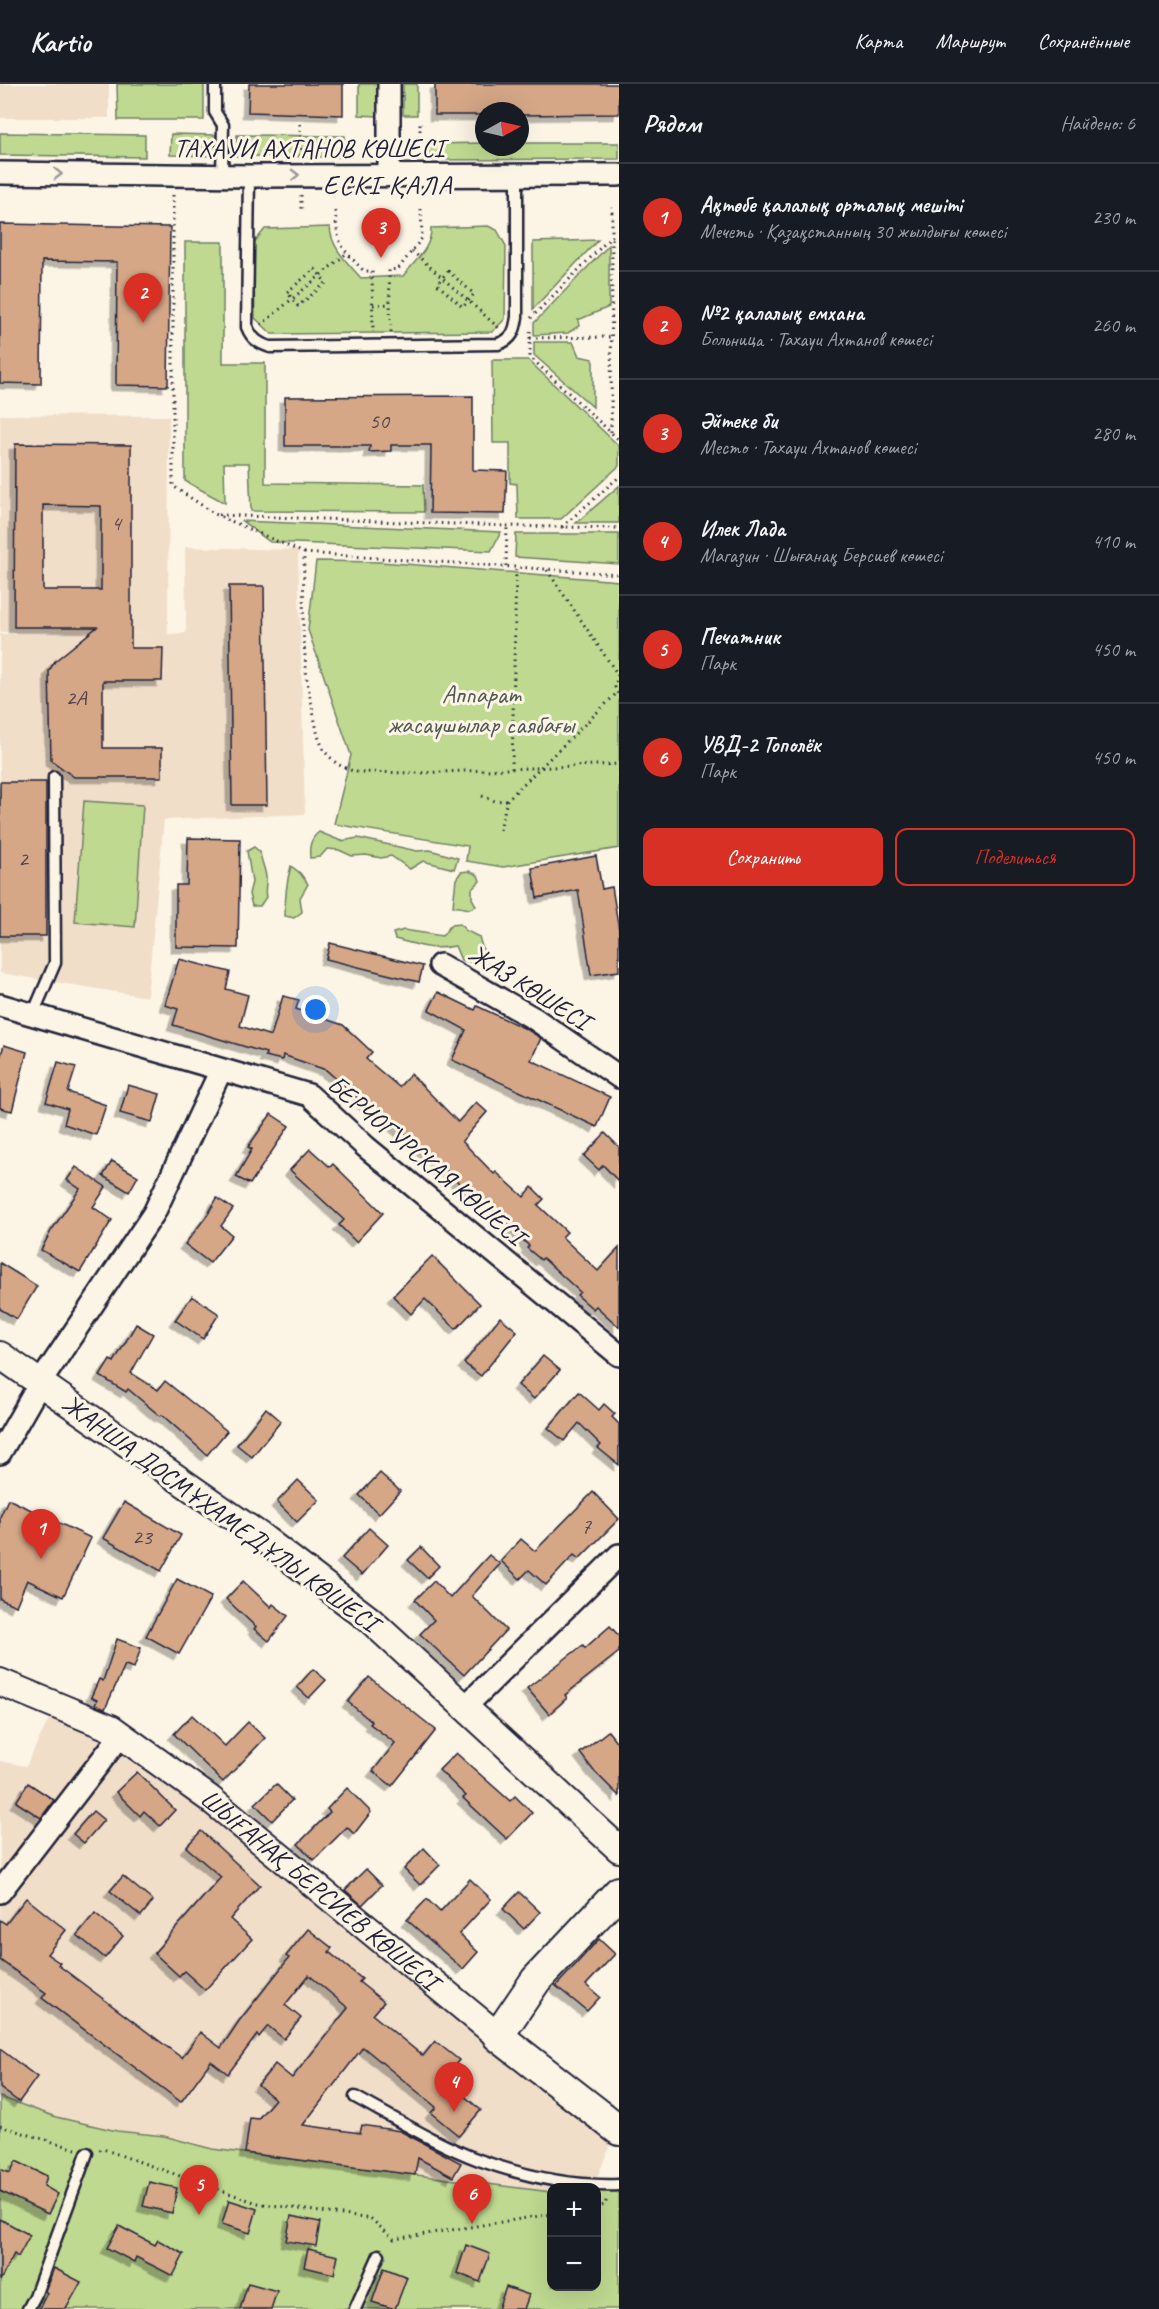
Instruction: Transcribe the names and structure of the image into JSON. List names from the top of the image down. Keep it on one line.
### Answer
{"streets":{"main road":["ШЫҒАНАҚ БЕРСИЕВ КӨШЕСІ"],"street":["ТАХАУИ АХТАНОВ КӨШЕСІ","ЖАЗ КӨШЕСІ","БЕРЧОГУРСКАЯ КӨШЕСІ","ЖАНША ДОСМҰХАМЕДҰЛЫ КӨШЕСІ"]},"one_way":["ТАХАУИ АХТАНОВ КӨШЕСІ"],"districts":["ЕСКІ ҚАЛА"],"parks":["Аппарат жасаушылар саябағы"],"house_numbers":["50","4","2А","2","7","23"],"north":"right","page":{"header":"Kartio","nav":["Карта","Маршрут","Сохранённые"],"heading":["Рядом","Найдено: 6"],"list":[{"mark":"1","name":"Ақтөбе қалалық орталық мешіті","note":"Мечеть · Қазақстанның 30 жылдығы көшесі","value":"230 m"},{"mark":"2","name":"№2 қалалық емхана","note":"Больница · Тахауи Ахтанов көшесі","value":"260 m"},{"mark":"3","name":"Әйтеке би","note":"Место · Тахауи Ахтанов көшесі","value":"280 m"},{"mark":"4","name":"Илек Лада","note":"Магазин · Шығанақ Берсиев көшесі","value":"410 m"},{"mark":"5","name":"Печатник","note":"Парк","value":"450 m"},{"mark":"6","name":"УВД-2 Тополёк","note":"Парк","value":"450 m"}],"pins":["3","2","1","4","5","6"],"buttons":["Сохранить","Поделиться"],"map_buttons":["+","−"]}}
